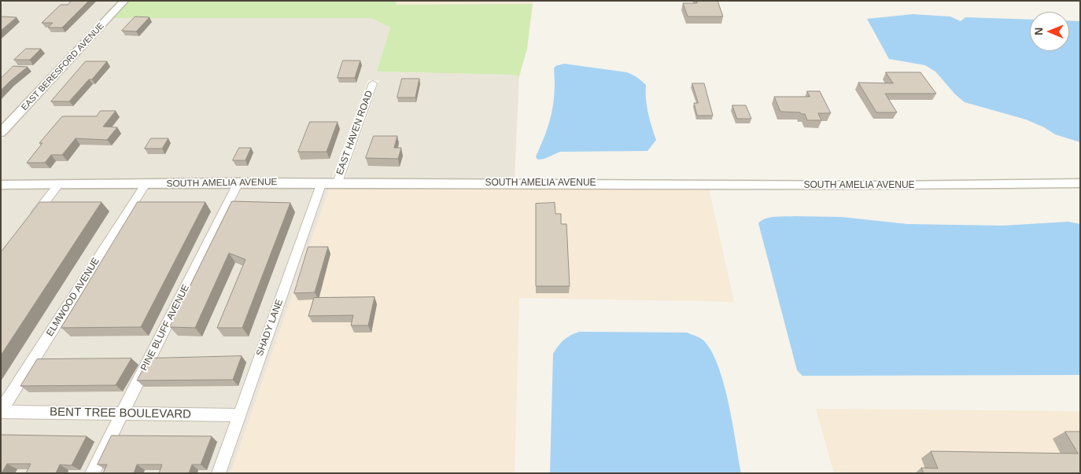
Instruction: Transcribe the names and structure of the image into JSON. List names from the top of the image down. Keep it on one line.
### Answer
{"streets":{"street":["EAST BERESFORD AVENUE","EAST HAVEN ROAD","SOUTH AMELIA AVENUE","ELMWOOD AVENUE","PINE BLUFF AVENUE","SHADY LANE","BENT TREE BOULEVARD"]},"crossings":[["EAST HAVEN ROAD","SOUTH AMELIA AVENUE"],["SOUTH AMELIA AVENUE","ELMWOOD AVENUE"],["SOUTH AMELIA AVENUE","PINE BLUFF AVENUE"],["SOUTH AMELIA AVENUE","SHADY LANE"],["ELMWOOD AVENUE","BENT TREE BOULEVARD"],["PINE BLUFF AVENUE","BENT TREE BOULEVARD"],["SHADY LANE","BENT TREE BOULEVARD"]],"north":"left"}
